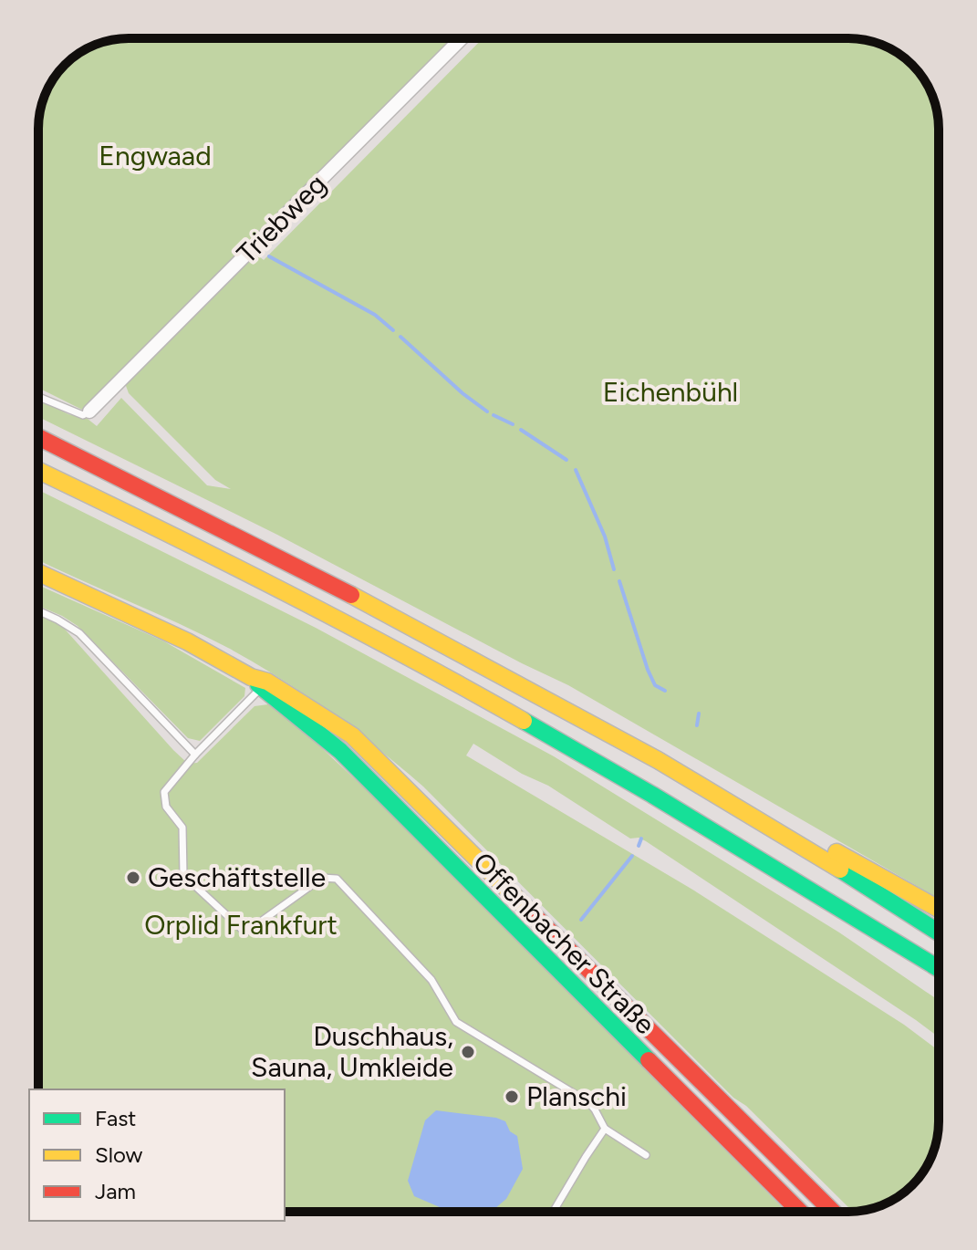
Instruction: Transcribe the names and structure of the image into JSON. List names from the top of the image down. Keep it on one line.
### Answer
{"streets":{"main road":["Offenbacher Straße"],"street":["Triebweg"]},"parks":["Engwaad","Eichenbühl","Orplid Frankfurt"],"places":["Geschäftstelle","Duschhaus, Sauna, Umkleide","Planschi"],"legend":["Fast","Slow","Jam"]}
